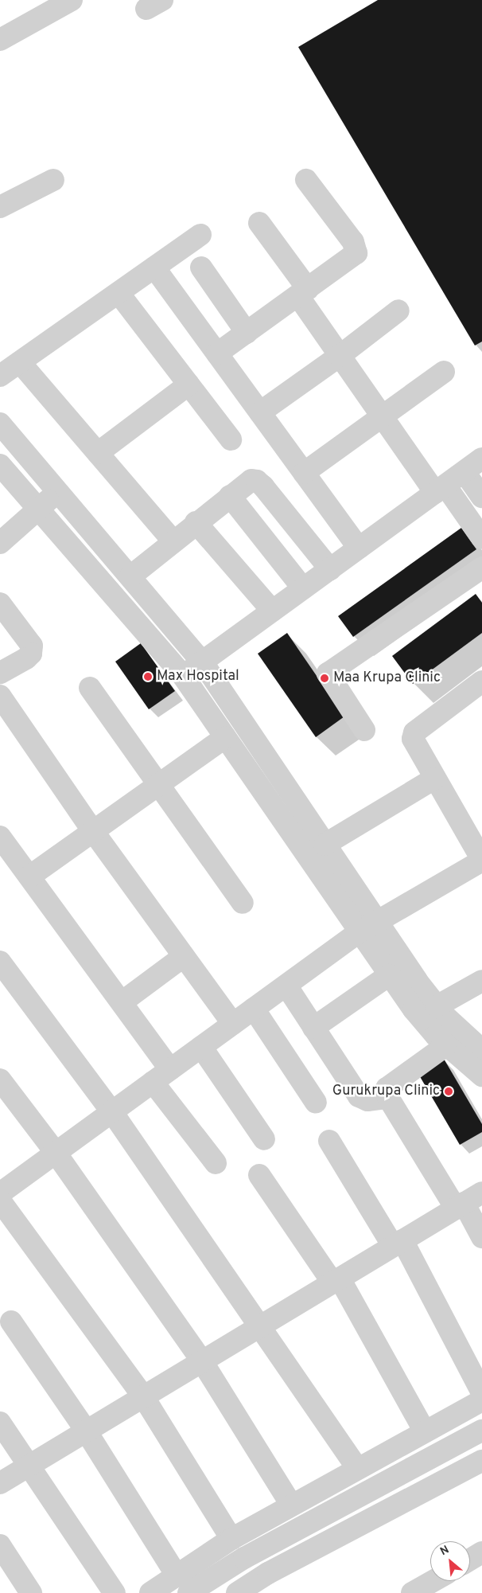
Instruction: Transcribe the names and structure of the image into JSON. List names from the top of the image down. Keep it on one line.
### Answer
{"places":["Max Hospital","Maa Krupa Clinic","Gurukrupa Clinic"],"north":"top left"}
